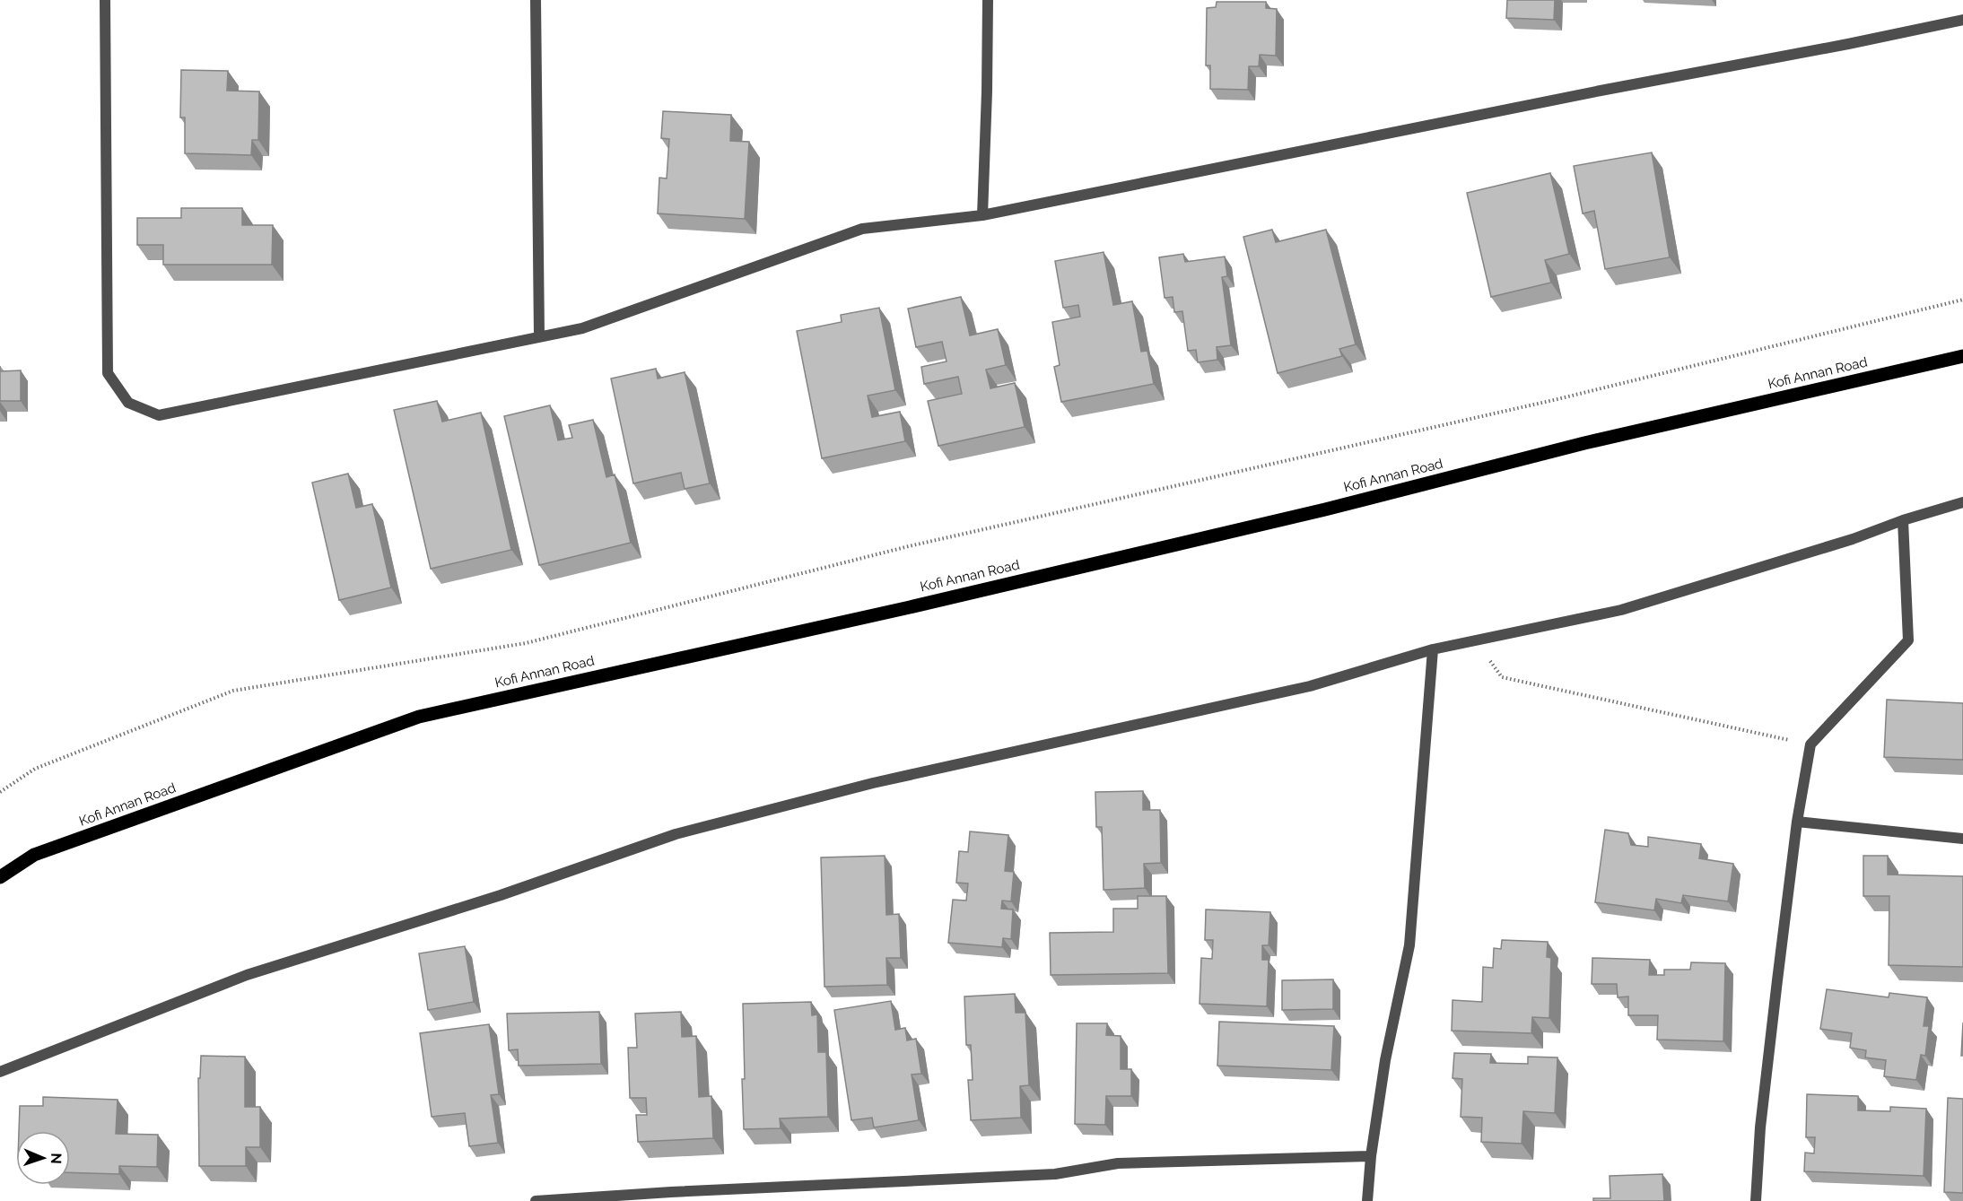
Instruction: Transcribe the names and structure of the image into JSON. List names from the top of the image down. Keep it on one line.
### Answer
{"streets":{"main road":["Kofi Annan Road"]},"north":"right"}
